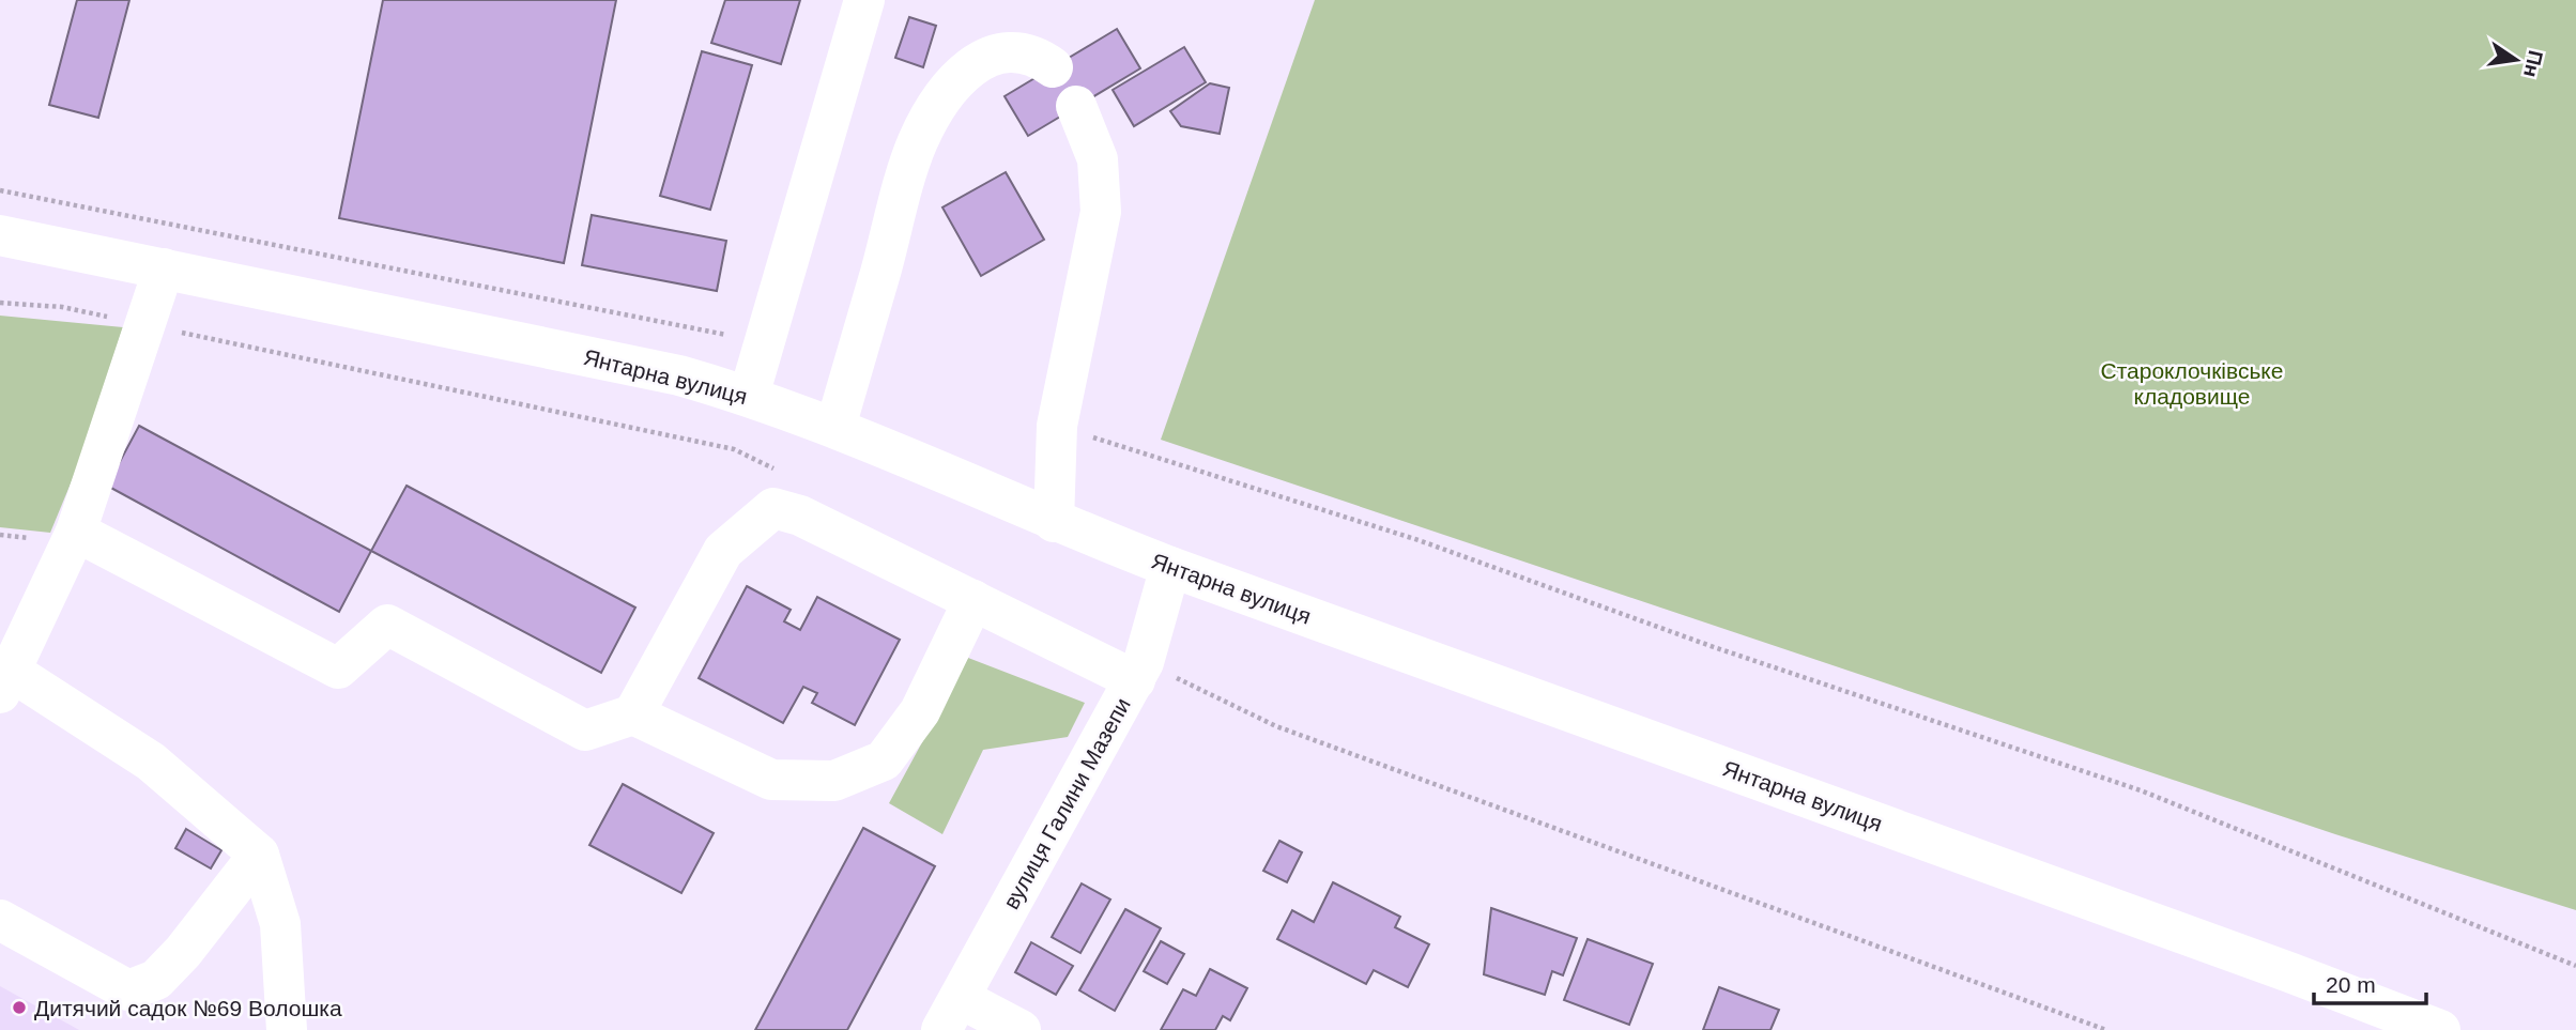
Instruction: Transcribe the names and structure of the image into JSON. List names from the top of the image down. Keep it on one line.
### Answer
{"streets":{"main road":["Янтарна вулиця","вулиця Галини Мазепи"]},"crossings":[["Янтарна вулиця","вулиця Галини Мазепи"]],"parks":["Староклочківське кладовище"],"places":["Дитячий садок №69 Волошка"],"scale_bar":"20 m","north":"right"}
